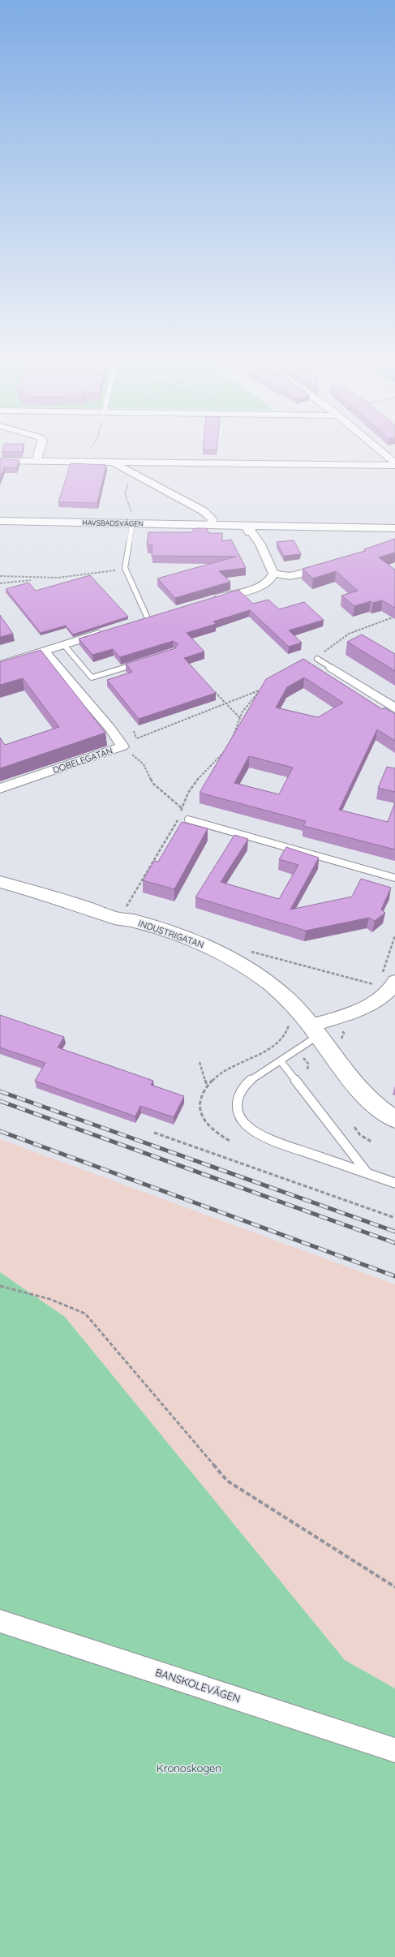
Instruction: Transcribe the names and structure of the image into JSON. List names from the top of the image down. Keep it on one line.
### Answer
{"streets":{"street":["HAVSBADSVÄGEN","DOBELEGATAN","INDUSTRIGATAN","BANSKOLEVÄGEN"]},"parks":["Kronoskogen"]}
